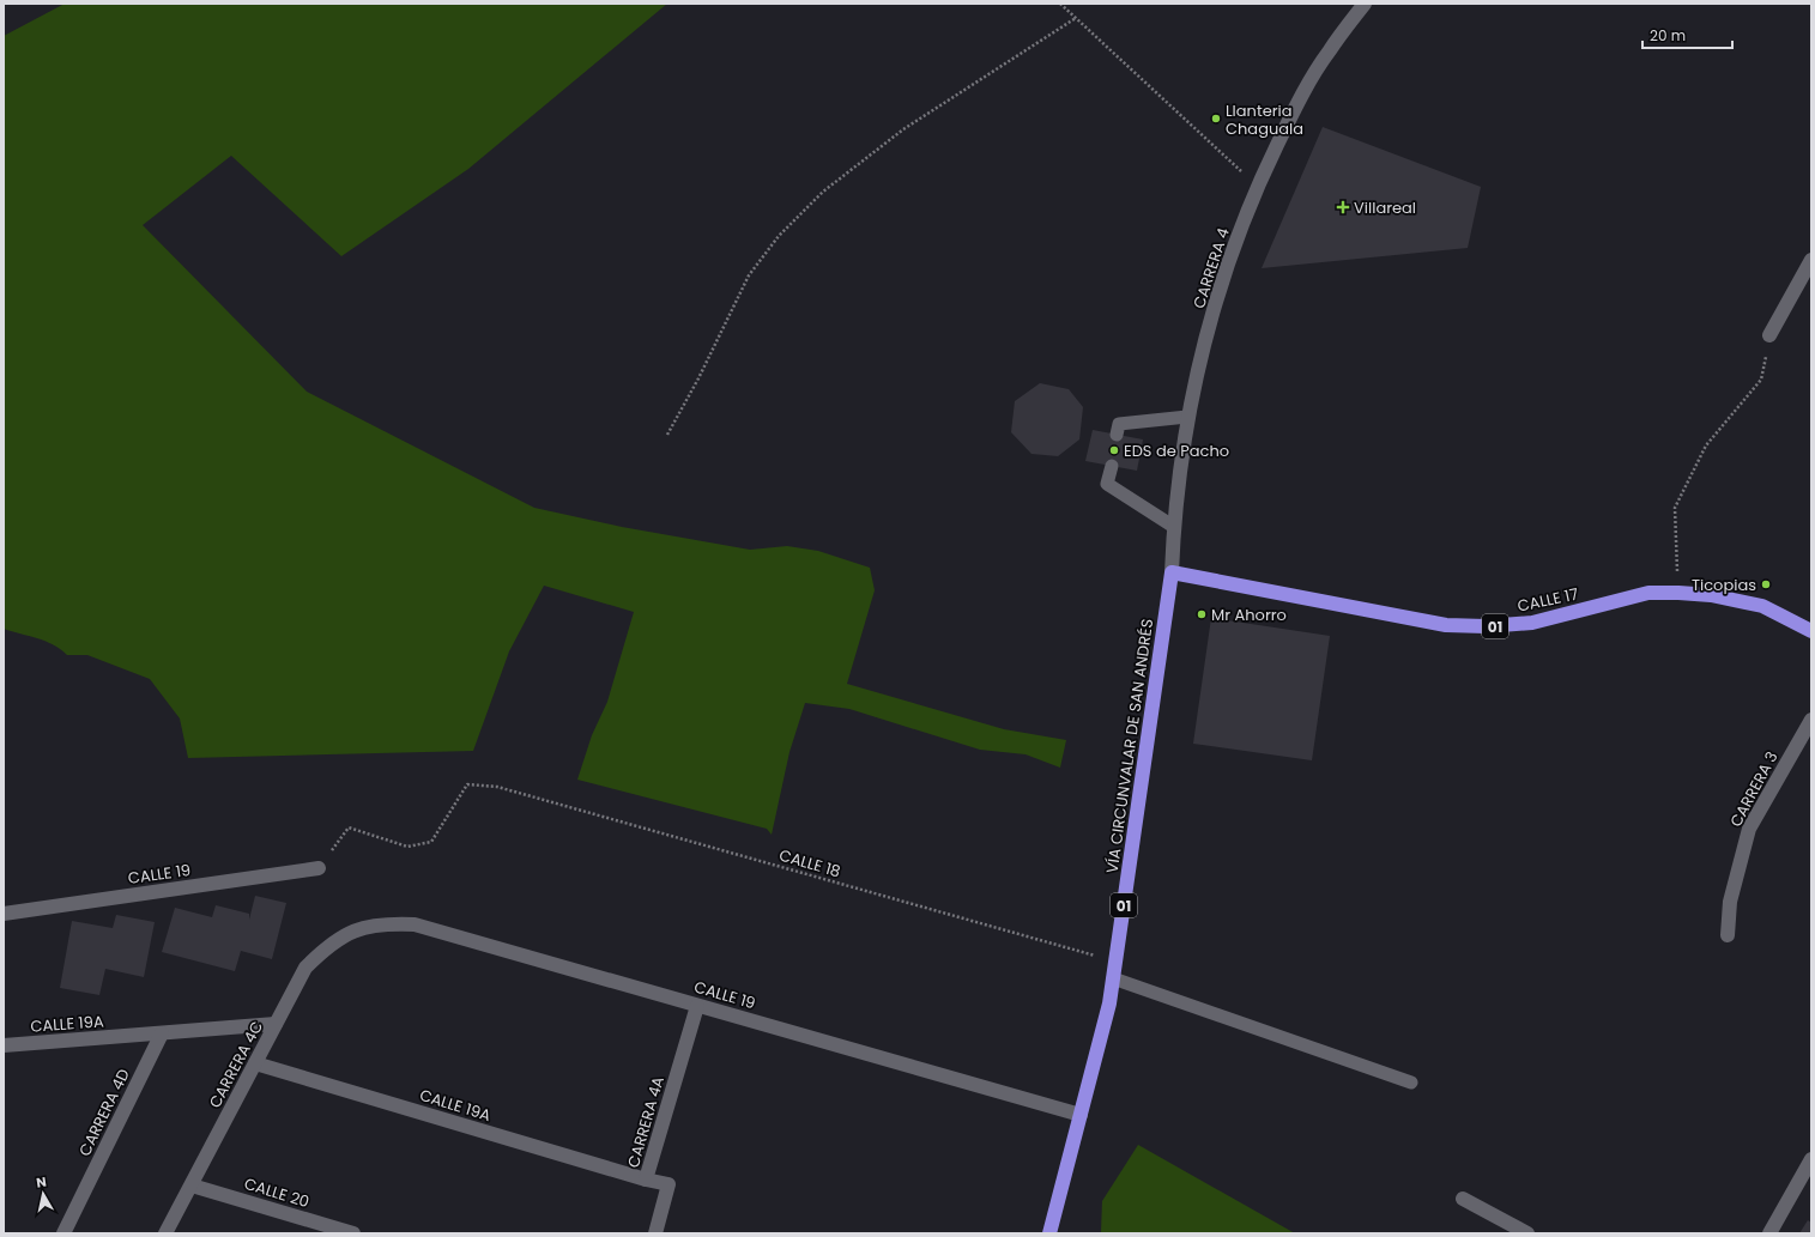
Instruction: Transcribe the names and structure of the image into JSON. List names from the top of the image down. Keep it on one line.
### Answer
{"streets":{"highway":["CALLE 17","01","VÍA CIRCUNVALAR DE SAN ANDRÉS"],"street":["CARRERA 4","CARRERA 3","CALLE 19","CALLE 19A","CARRERA 4C","CARRERA 4D","CARRERA 4A","CALLE 20"],"path":["CALLE 18"]},"crossings":[["CARRERA 4","CALLE 17"],["CARRERA 4","VÍA CIRCUNVALAR DE SAN ANDRÉS"],["CALLE 17","VÍA CIRCUNVALAR DE SAN ANDRÉS"],["VÍA CIRCUNVALAR DE SAN ANDRÉS","CALLE 18"],["VÍA CIRCUNVALAR DE SAN ANDRÉS","CALLE 19"],["CALLE 18","CALLE 19"],["CALLE 19","CARRERA 4C"],["CALLE 19","CARRERA 4A"],["CALLE 19A","CARRERA 4C"],["CALLE 19A","CARRERA 4D"],["CALLE 19A","CARRERA 4A"],["CARRERA 4C","CALLE 20"]],"places":{"other":["Llanteria Chaguala","EDS de Pacho","Ticopias","Mr Ahorro"],"health":["Villareal"]},"scale_bar":"20 m","north":"top"}
